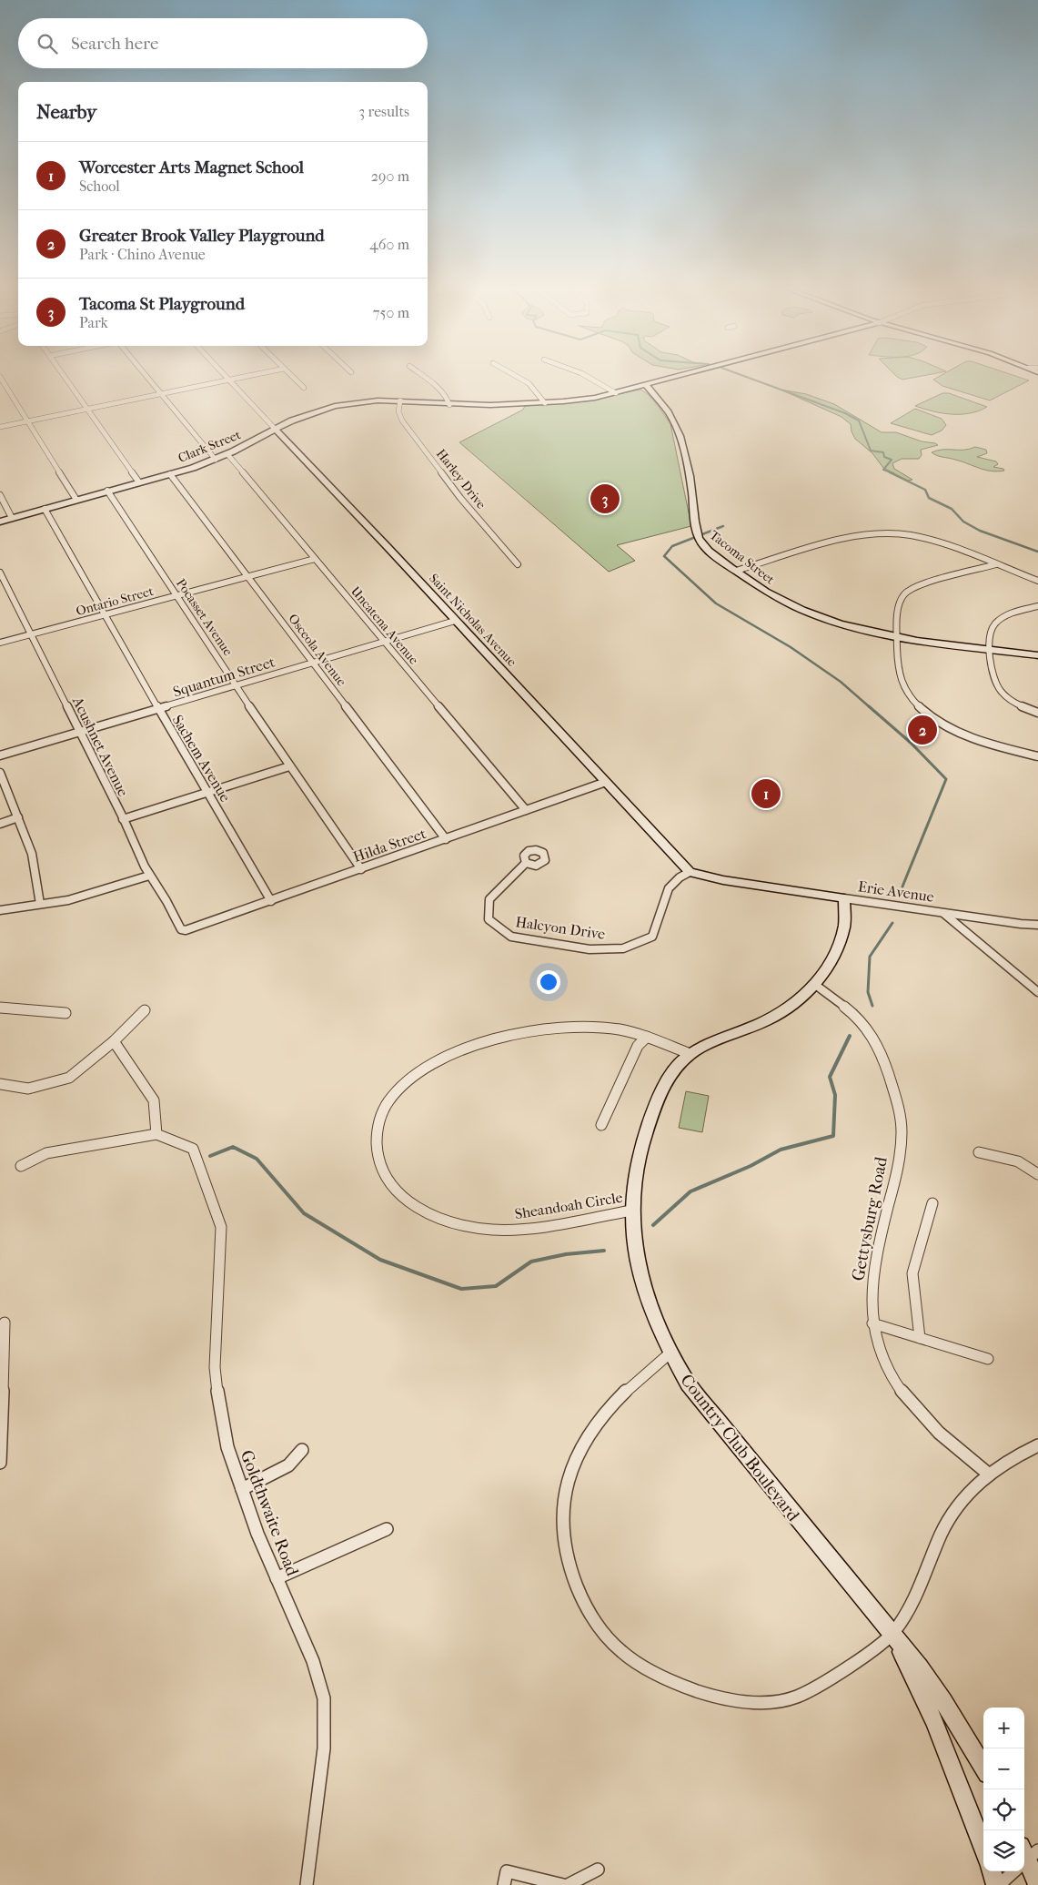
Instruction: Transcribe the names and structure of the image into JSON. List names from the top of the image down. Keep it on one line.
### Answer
{"streets":{"street":["Clark Street","Harley Drive","Tacoma Street","Ontario Street","Pocasset Avenue","Saint Nicholas Avenue","Uncatena Avenue","Osceola Avenue","Squantum Street","Acushnet Avenue","Sachem Avenue","Hilda Street","Erie Avenue","Halcyon Drive","Sheandoah Circle","Gettysburg Road","Country Club Boulevard","Goldthwaite Road"]},"crossings":[["Clark Street","Harley Drive"],["Clark Street","Tacoma Street"],["Clark Street","Pocasset Avenue"],["Clark Street","Saint Nicholas Avenue"],["Clark Street","Uncatena Avenue"],["Clark Street","Osceola Avenue"],["Clark Street","Sachem Avenue"],["Ontario Street","Pocasset Avenue"],["Ontario Street","Uncatena Avenue"],["Ontario Street","Osceola Avenue"],["Ontario Street","Acushnet Avenue"],["Ontario Street","Sachem Avenue"],["Pocasset Avenue","Squantum Street"],["Pocasset Avenue","Hilda Street"],["Saint Nicholas Avenue","Squantum Street"],["Saint Nicholas Avenue","Hilda Street"],["Saint Nicholas Avenue","Erie Avenue"],["Saint Nicholas Avenue","Halcyon Drive"],["Uncatena Avenue","Squantum Street"],["Uncatena Avenue","Hilda Street"],["Osceola Avenue","Squantum Street"],["Osceola Avenue","Hilda Street"],["Squantum Street","Acushnet Avenue"],["Squantum Street","Sachem Avenue"],["Acushnet Avenue","Hilda Street"],["Sachem Avenue","Hilda Street"],["Erie Avenue","Halcyon Drive"],["Erie Avenue","Country Club Boulevard"],["Sheandoah Circle","Country Club Boulevard"],["Gettysburg Road","Country Club Boulevard"]],"page":{"search":"Search here","heading":["Nearby","3 results"],"list":[{"mark":"1","name":"Worcester Arts Magnet School","note":"School","value":"290 m"},{"mark":"2","name":"Greater Brook Valley Playground","note":"Park · Chino Avenue","value":"460 m"},{"mark":"3","name":"Tacoma St Playground","note":"Park","value":"750 m"}],"pins":["3","2","1"],"map_buttons":["+","−"]}}
